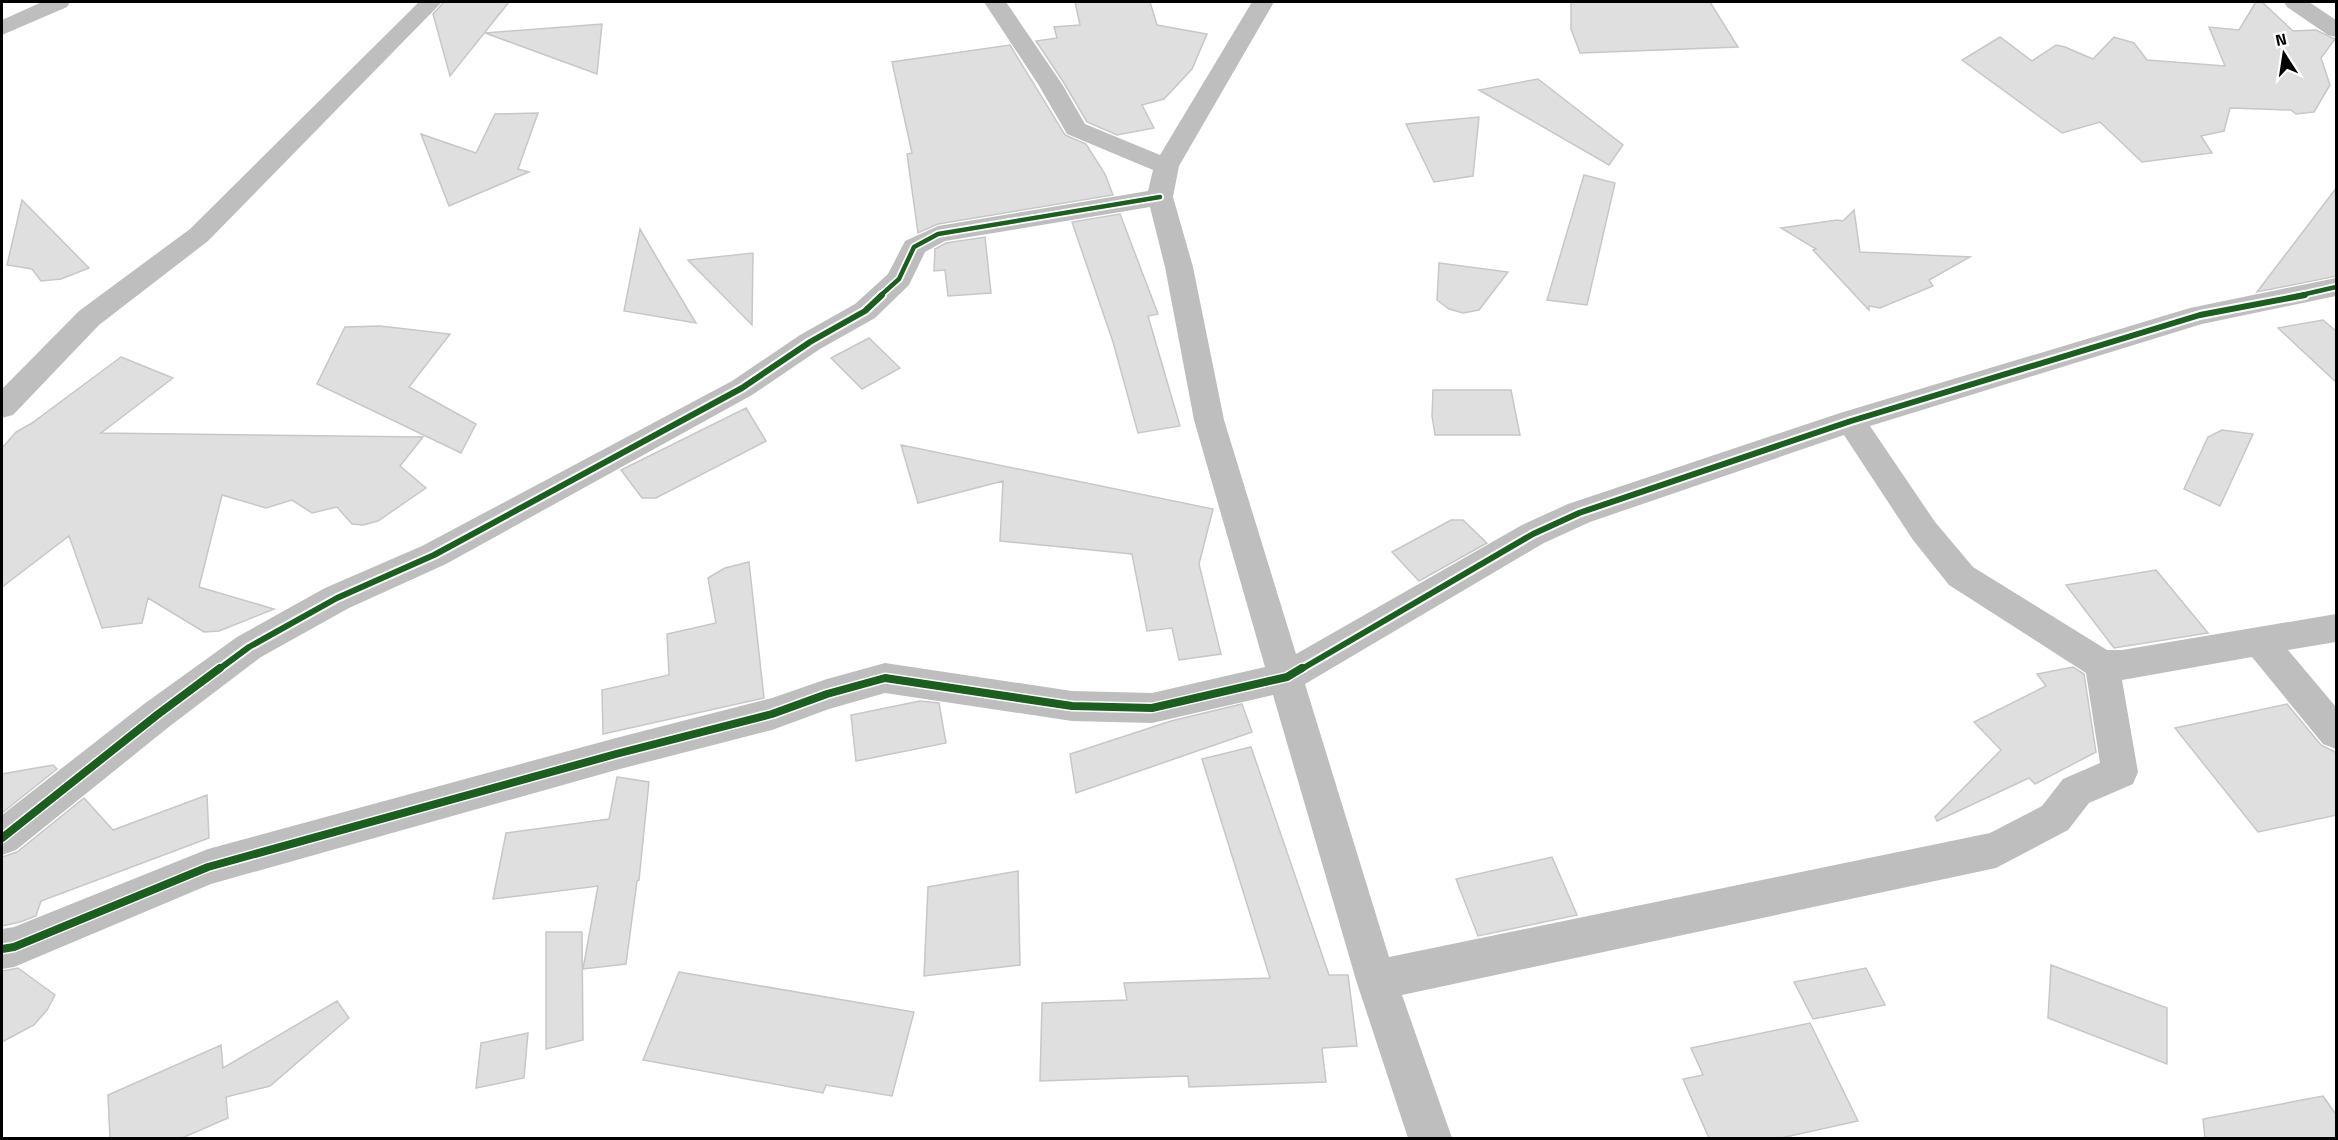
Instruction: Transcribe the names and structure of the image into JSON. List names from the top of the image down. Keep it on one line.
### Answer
{"north":"top"}
